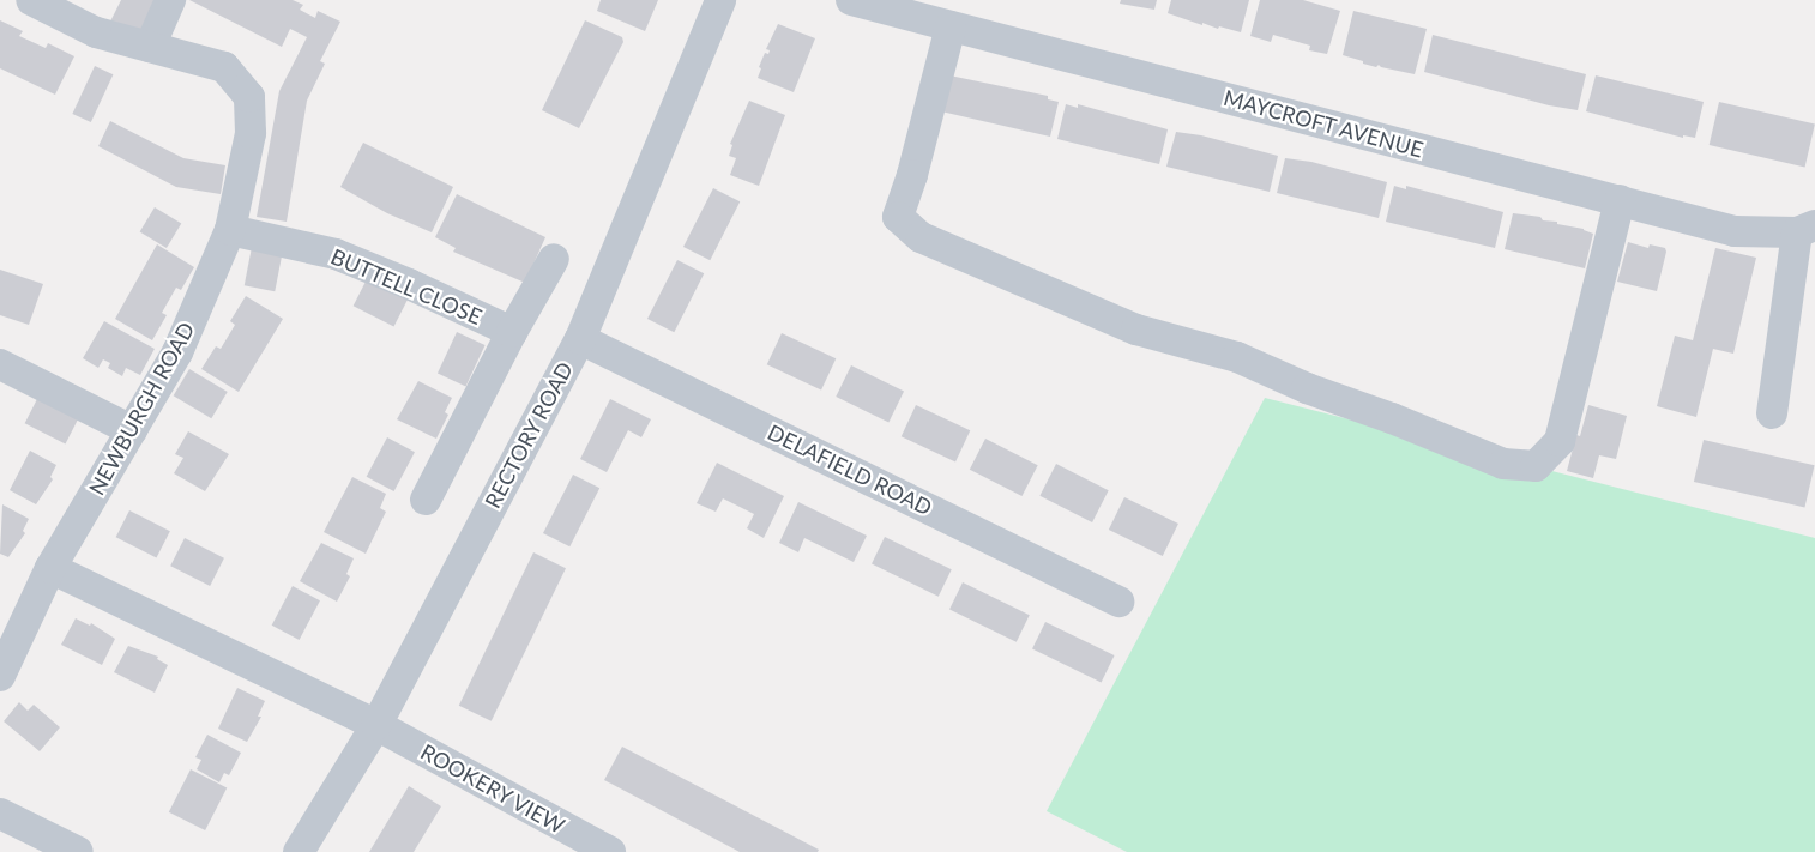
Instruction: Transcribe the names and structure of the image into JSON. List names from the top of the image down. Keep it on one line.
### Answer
{"streets":{"street":["MAYCROFT AVENUE","BUTTELL CLOSE","NEWBURGH ROAD","RECTORY ROAD","DELAFIELD ROAD","ROOKERY VIEW"]},"crossings":[["BUTTELL CLOSE","NEWBURGH ROAD"],["RECTORY ROAD","DELAFIELD ROAD"],["RECTORY ROAD","ROOKERY VIEW"]]}
